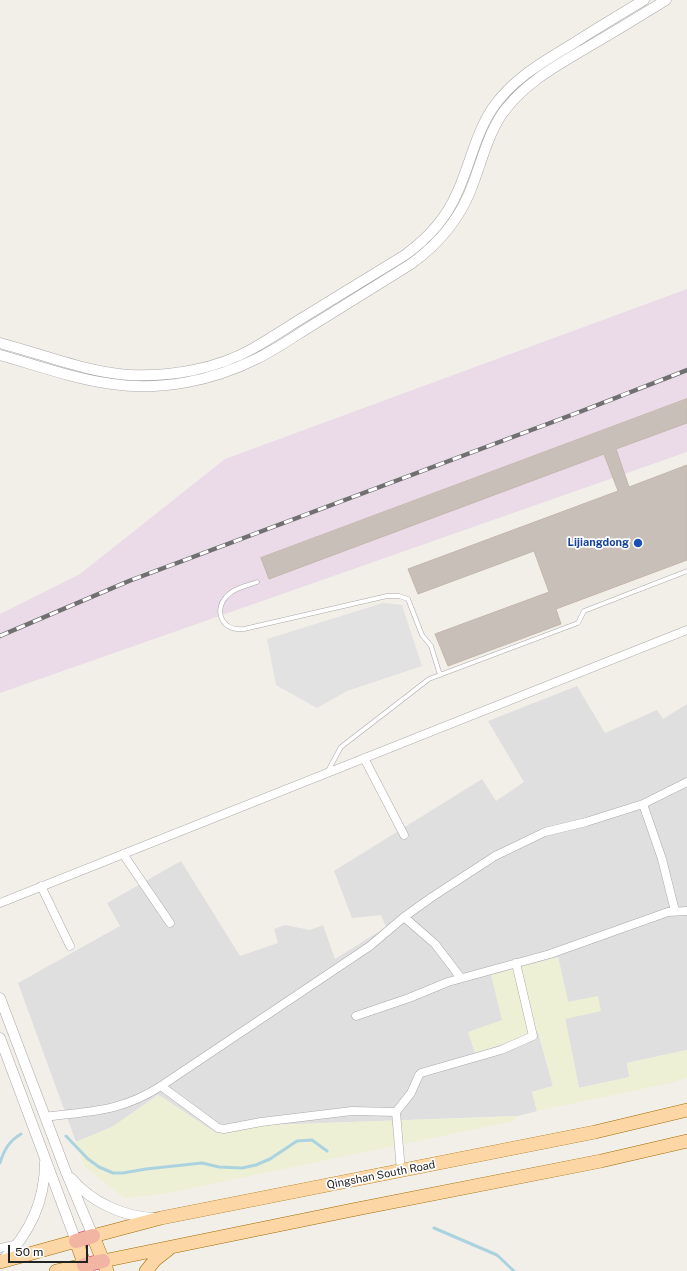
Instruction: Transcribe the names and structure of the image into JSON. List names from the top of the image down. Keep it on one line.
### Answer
{"streets":{"highway":["Qingshan South Road"]},"places":["Lijiangdong"],"scale_bar":"50 m"}
